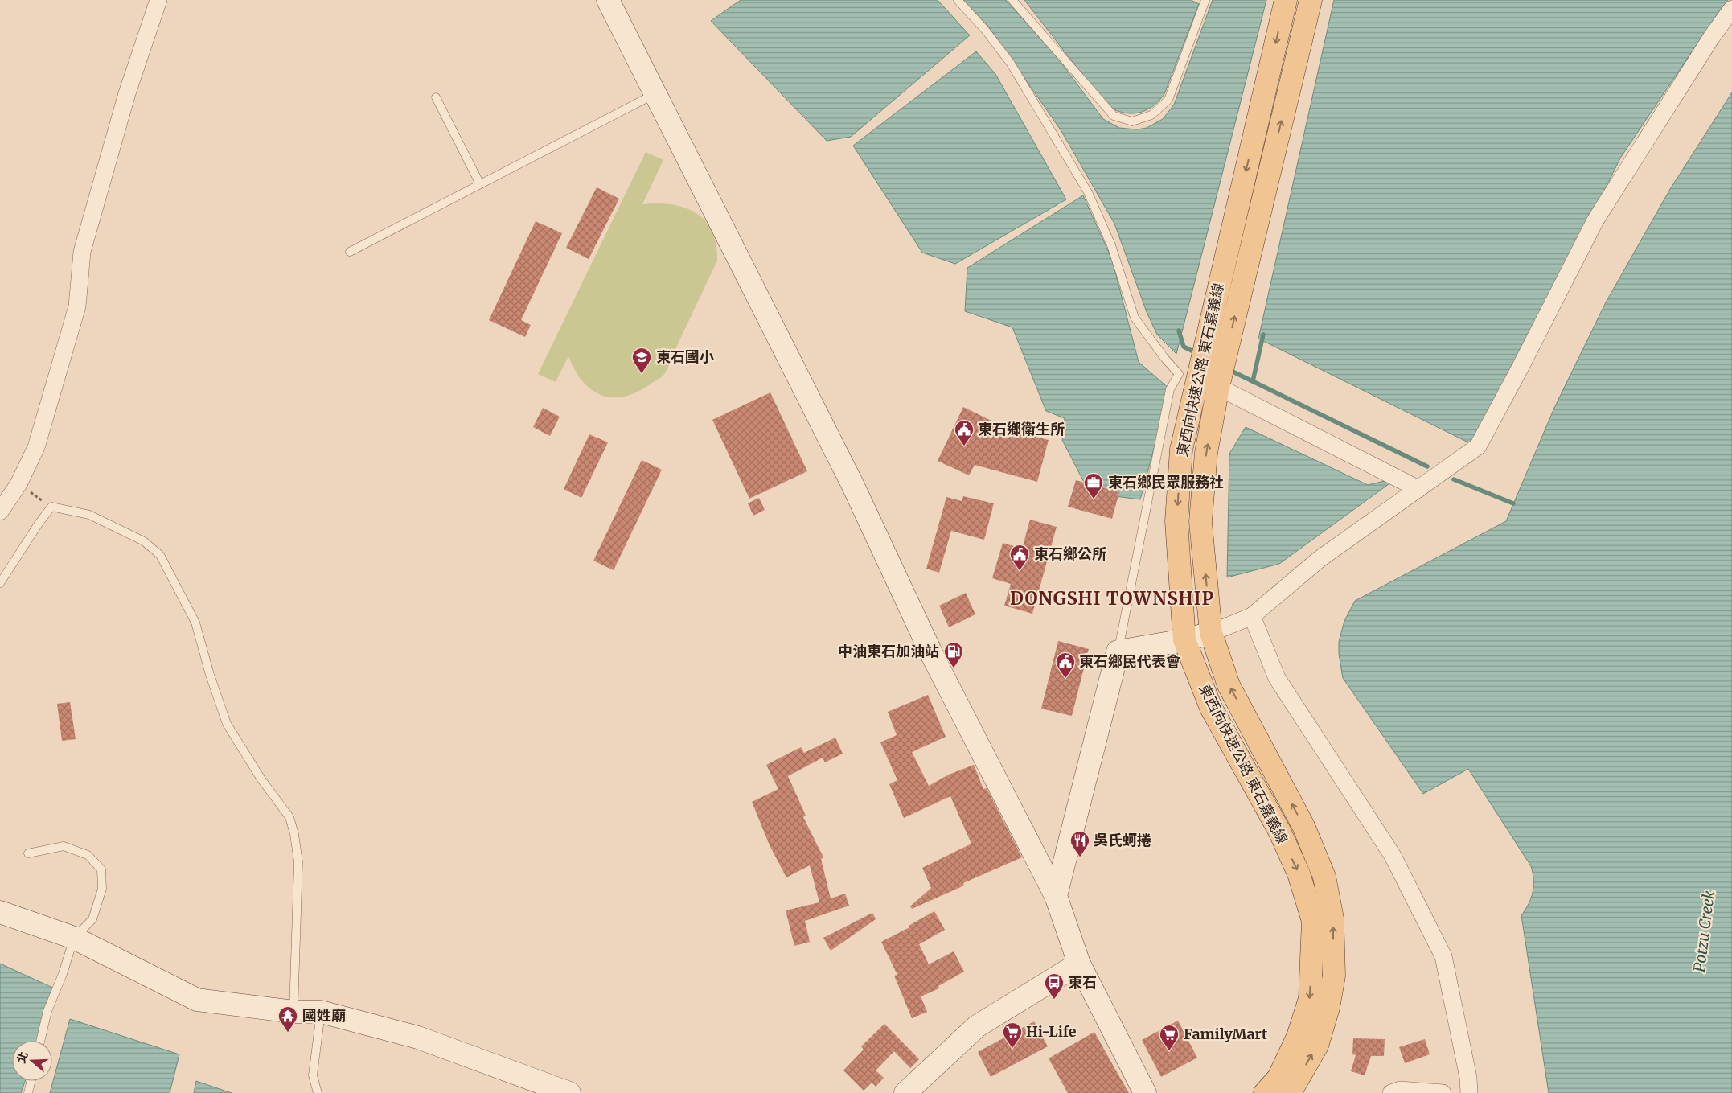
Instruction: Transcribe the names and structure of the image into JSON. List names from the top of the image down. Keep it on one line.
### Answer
{"streets":{"main road":["東西向快速公路 東石嘉義線"]},"districts":["DONGSHI TOWNSHIP"],"water":["Potzu Creek"],"places":{"school or university":["東石國小"],"public building":["東石鄉衛生所","東石鄉公所","東石鄉民代表會"],"office":["東石鄉民眾服務社"],"fuel station":["中油東石加油站"],"restaurant":["吳氏蚵捲"],"bus stop":["東石"],"temple":["國姓廟"],"supermarket":["Hi-Life","FamilyMart"]},"north":"left"}
